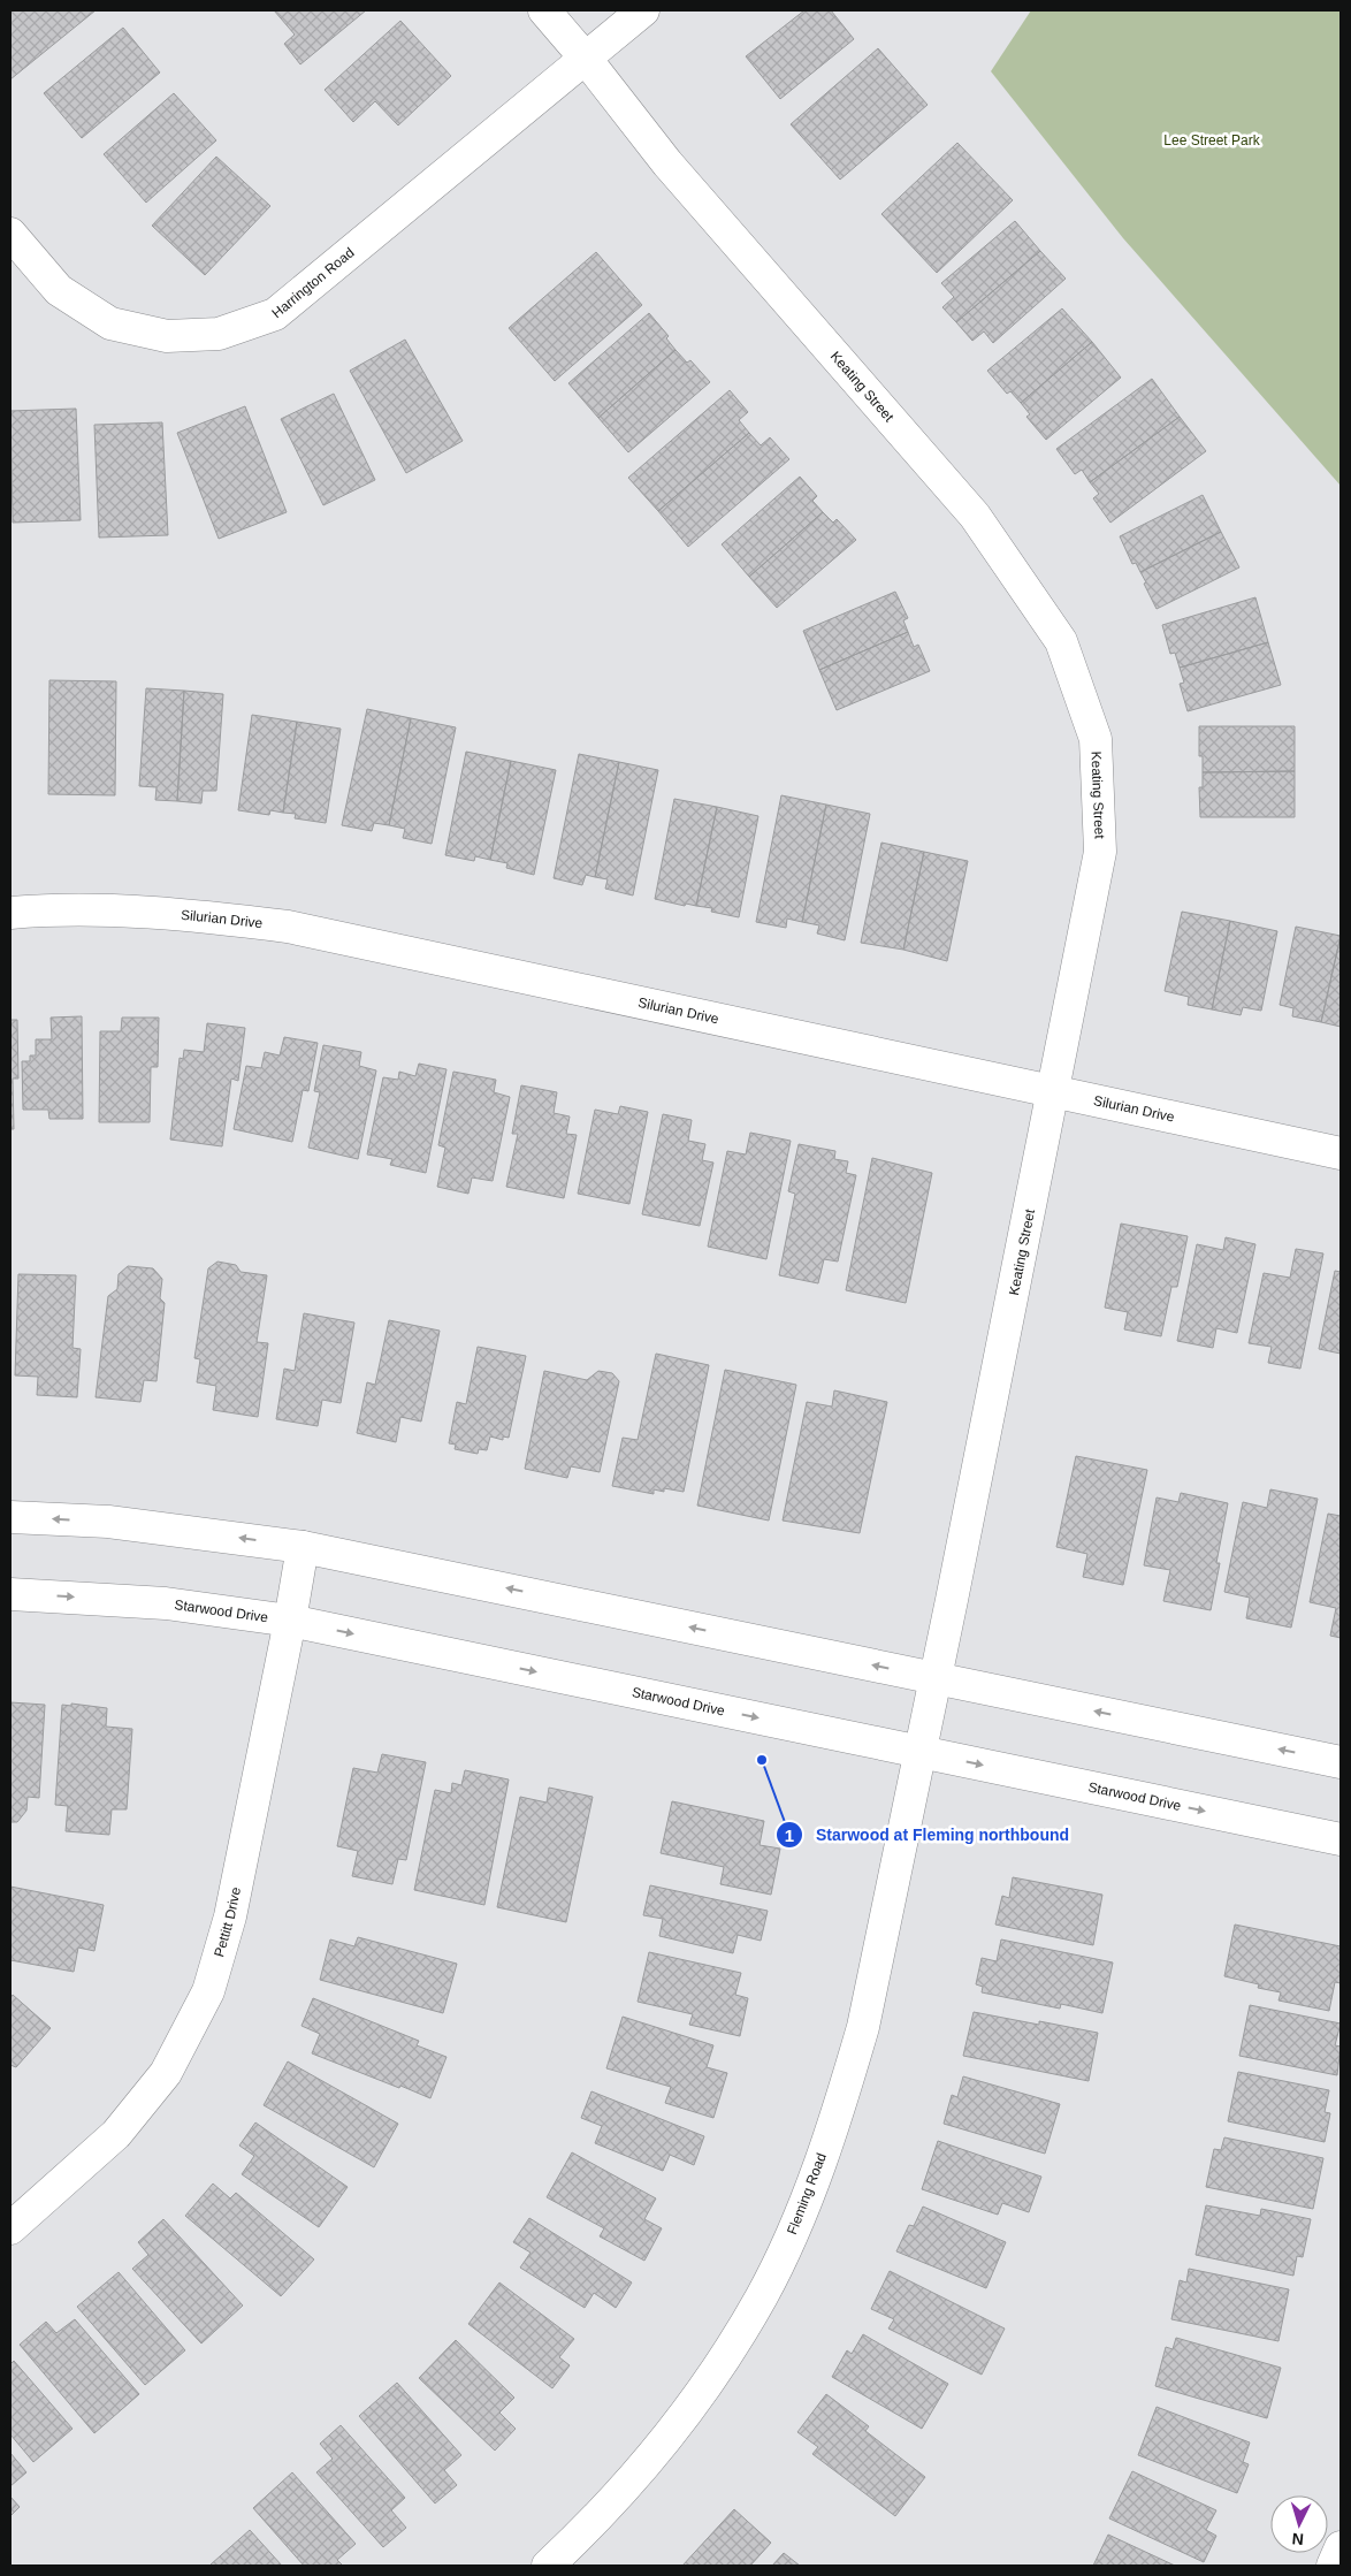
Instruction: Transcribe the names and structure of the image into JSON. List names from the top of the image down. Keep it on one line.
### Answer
{"streets":{"street":["Harrington Road","Keating Street","Silurian Drive","Starwood Drive","Pettitt Drive","Fleming Road"]},"crossings":[["Harrington Road","Keating Street"],["Keating Street","Silurian Drive"],["Keating Street","Starwood Drive"],["Keating Street","Fleming Road"],["Starwood Drive","Pettitt Drive"],["Starwood Drive","Fleming Road"]],"parks":["Lee Street Park"],"places":["Starwood at Fleming northbound"],"north":"bottom"}
